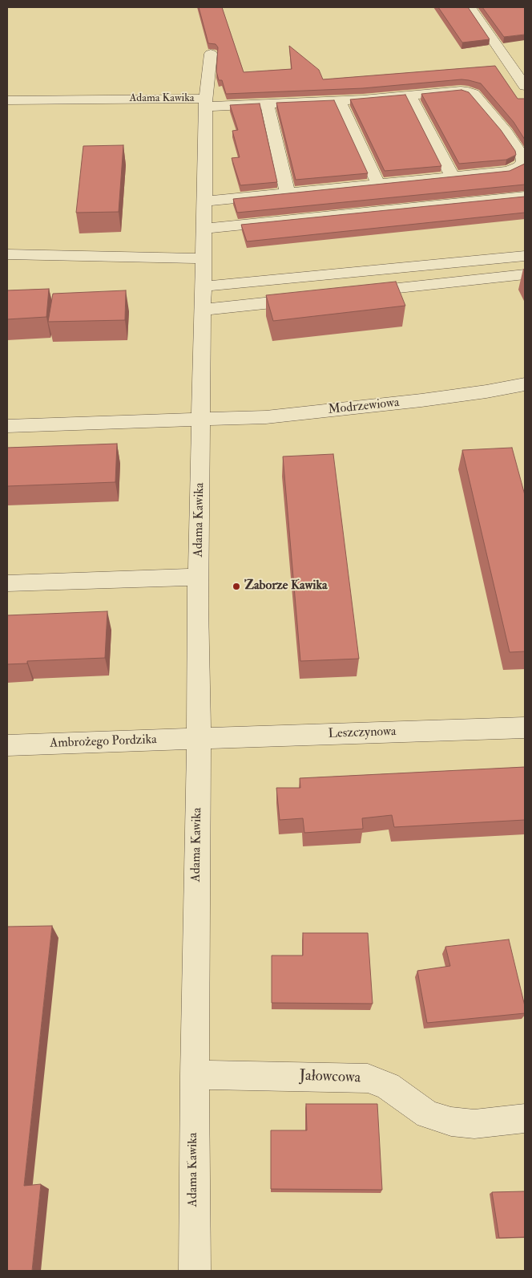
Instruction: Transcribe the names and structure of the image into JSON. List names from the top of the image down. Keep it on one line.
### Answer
{"streets":{"street":["Adama Kawika","Modrzewiowa","Leszczynowa","Ambrożego Pordzika","Jałowcowa"]},"crossings":[["Adama Kawika","Modrzewiowa"],["Adama Kawika","Leszczynowa"],["Adama Kawika","Ambrożego Pordzika"],["Adama Kawika","Jałowcowa"],["Leszczynowa","Ambrożego Pordzika"]],"places":["Zaborze Kawika"]}
